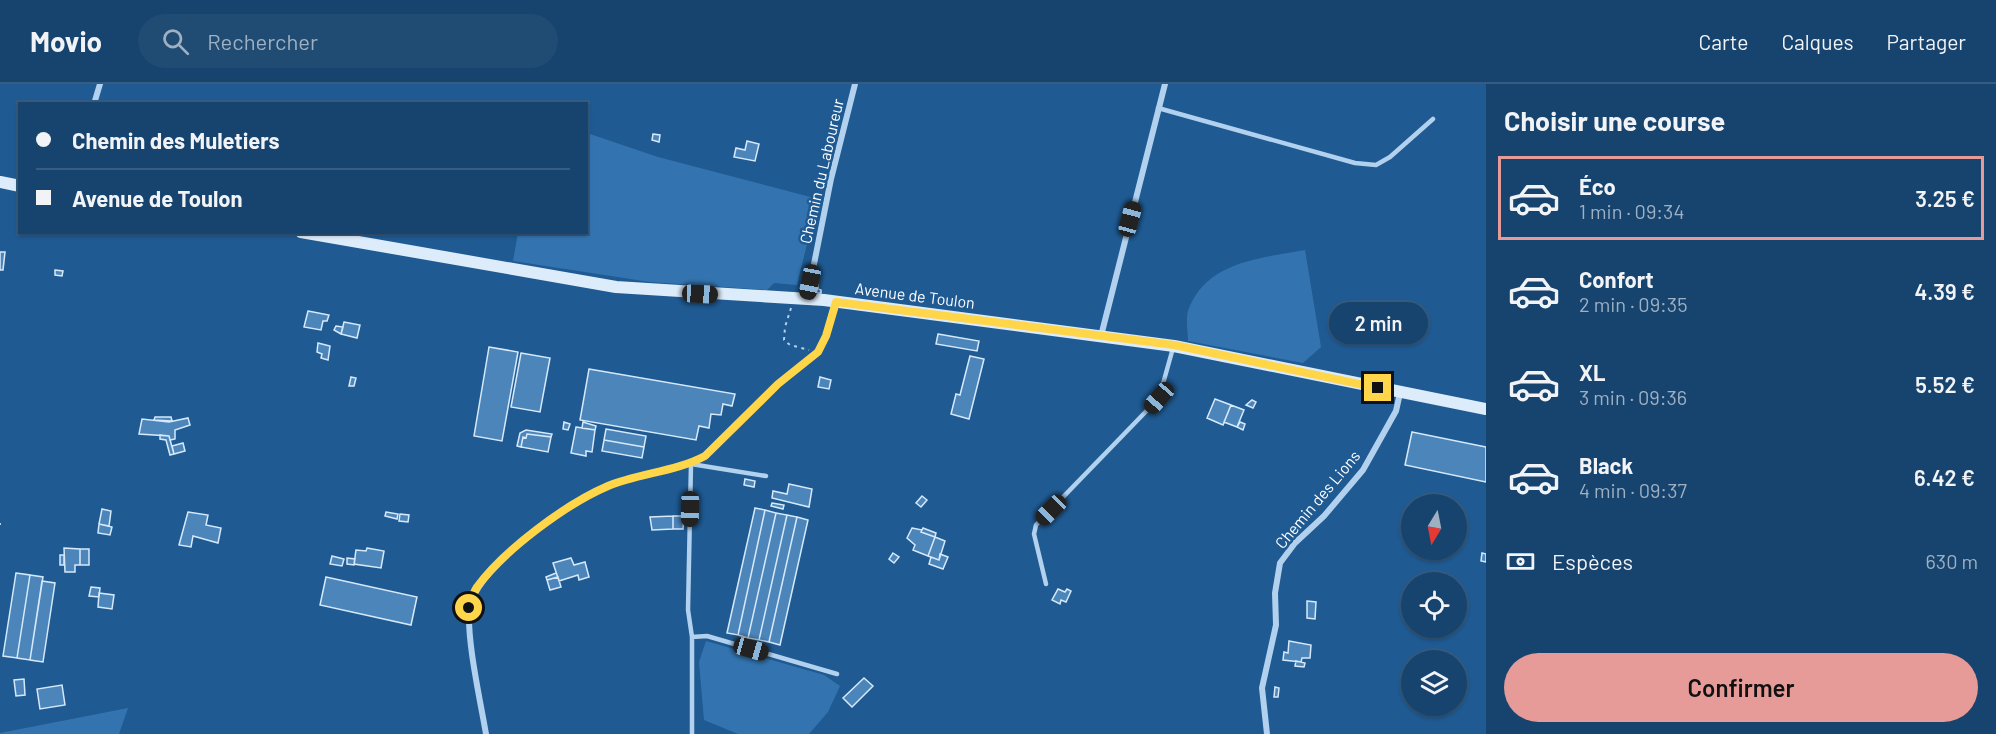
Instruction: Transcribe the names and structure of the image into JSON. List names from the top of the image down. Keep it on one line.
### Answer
{"streets":{"main road":["Avenue de Toulon"],"street":["Chemin du Laboureur","Chemin des Lions"]},"crossings":[["Chemin du Laboureur","Avenue de Toulon"],["Avenue de Toulon","Chemin des Lions"]],"north":"bottom","page":{"header":"Movio","search":"Rechercher","nav":["Carte","Calques","Partager"],"heading":"Choisir une course","banner":["Chemin des Muletiers","Avenue de Toulon"],"list":[{"name":"Éco","note":"1 min · 09:34","value":"3.25 €"},{"name":"Confort","note":"2 min · 09:35","value":"4.39 €"},{"name":"XL","note":"3 min · 09:36","value":"5.52 €"},{"name":"Black","note":"4 min · 09:37","value":"6.42 €"}],"bubble":"2 min","pay":["Espèces","630 m"],"buttons":"Confirmer"}}
